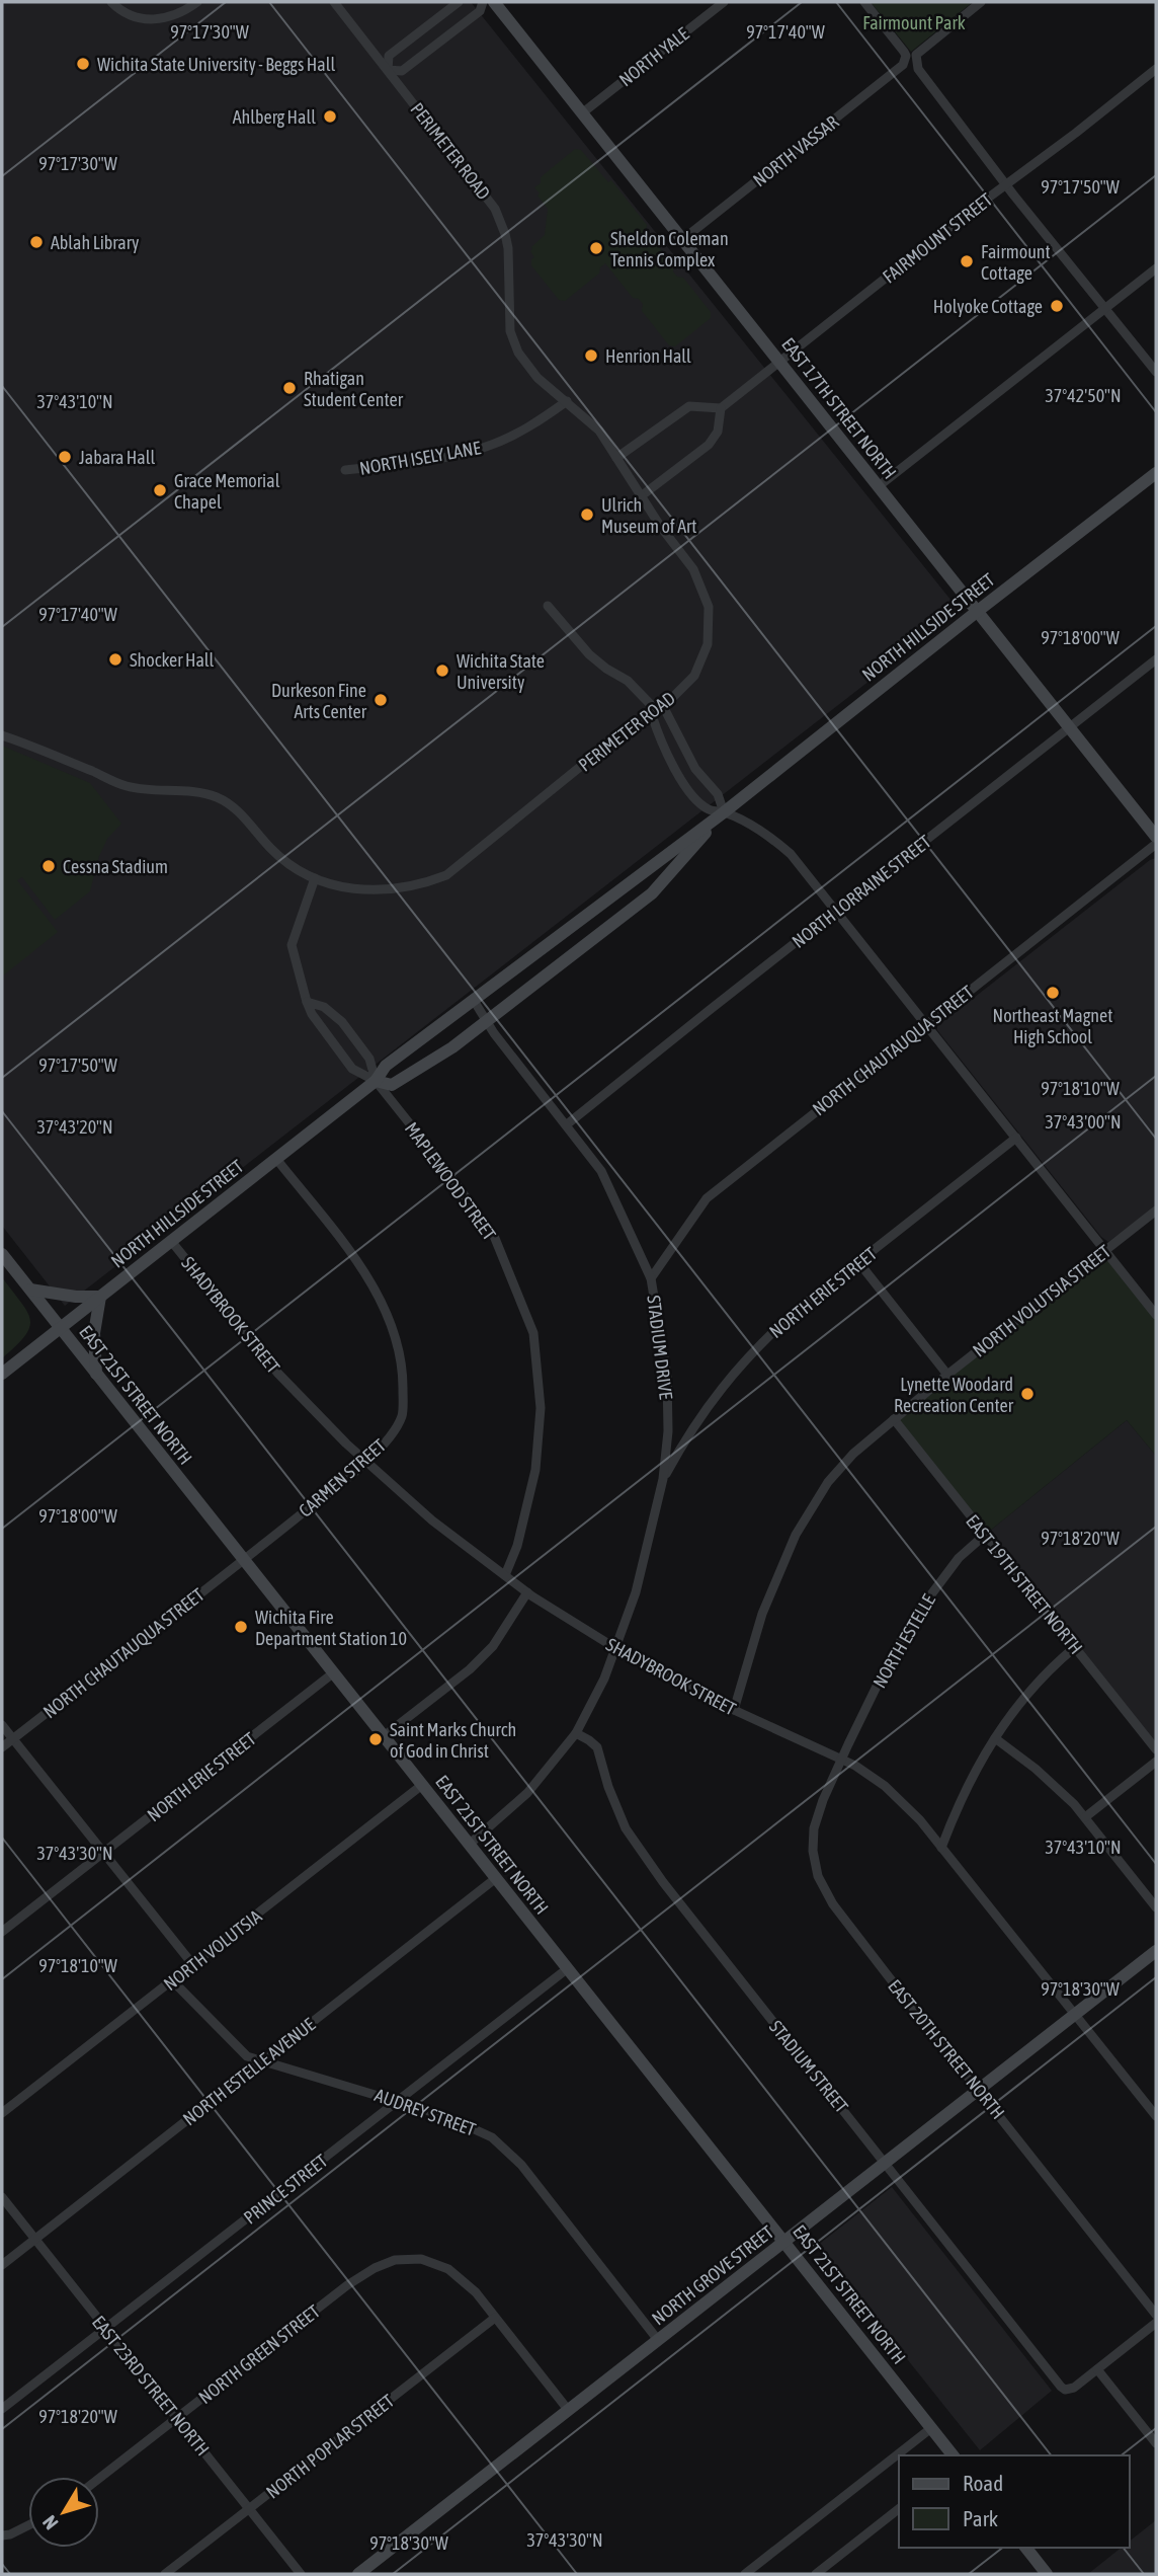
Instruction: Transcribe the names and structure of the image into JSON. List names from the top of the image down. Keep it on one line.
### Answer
{"streets":{"main road":["EAST 17TH STREET NORTH","NORTH HILLSIDE STREET","EAST 21ST STREET NORTH","NORTH GROVE STREET"],"street":["NORTH YALE","PERIMETER ROAD","NORTH VASSAR","FAIRMOUNT STREET","NORTH ISELY LANE","NORTH LORRAINE STREET","NORTH CHAUTAUQUA STREET","MAPLEWOOD STREET","NORTH ERIE STREET","NORTH VOLUTSIA STREET","SHADYBROOK STREET","STADIUM DRIVE","CARMEN STREET","EAST 19TH STREET NORTH","NORTH ESTELLE","NORTH VOLUTSIA","EAST 20TH STREET NORTH","STADIUM STREET","NORTH ESTELLE AVENUE","AUDREY STREET","PRINCE STREET","NORTH GREEN STREET","EAST 23RD STREET NORTH","NORTH POPLAR STREET"]},"crossings":[["NORTH YALE","EAST 17TH STREET NORTH"],["PERIMETER ROAD","NORTH ISELY LANE"],["NORTH VASSAR","EAST 17TH STREET NORTH"],["FAIRMOUNT STREET","EAST 17TH STREET NORTH"],["EAST 17TH STREET NORTH","NORTH HILLSIDE STREET"],["EAST 17TH STREET NORTH","NORTH LORRAINE STREET"],["NORTH HILLSIDE STREET","MAPLEWOOD STREET"],["NORTH HILLSIDE STREET","SHADYBROOK STREET"],["NORTH HILLSIDE STREET","STADIUM DRIVE"],["NORTH HILLSIDE STREET","EAST 21ST STREET NORTH"],["NORTH HILLSIDE STREET","CARMEN STREET"],["NORTH LORRAINE STREET","STADIUM DRIVE"],["NORTH CHAUTAUQUA STREET","STADIUM DRIVE"],["NORTH CHAUTAUQUA STREET","EAST 21ST STREET NORTH"],["NORTH CHAUTAUQUA STREET","CARMEN STREET"],["MAPLEWOOD STREET","SHADYBROOK STREET"],["NORTH ERIE STREET","STADIUM DRIVE"],["NORTH ERIE STREET","EAST 21ST STREET NORTH"],["NORTH VOLUTSIA STREET","SHADYBROOK STREET"],["NORTH VOLUTSIA STREET","EAST 19TH STREET NORTH"],["SHADYBROOK STREET","STADIUM DRIVE"],["SHADYBROOK STREET","CARMEN STREET"],["SHADYBROOK STREET","NORTH ESTELLE"],["SHADYBROOK STREET","EAST 20TH STREET NORTH"],["SHADYBROOK STREET","NORTH GROVE STREET"],["STADIUM DRIVE","STADIUM STREET"],["EAST 21ST STREET NORTH","CARMEN STREET"],["EAST 21ST STREET NORTH","NORTH VOLUTSIA"],["EAST 21ST STREET NORTH","NORTH ESTELLE AVENUE"],["EAST 21ST STREET NORTH","PRINCE STREET"],["EAST 21ST STREET NORTH","NORTH GROVE STREET"],["EAST 19TH STREET NORTH","NORTH ESTELLE"],["NORTH ESTELLE","EAST 20TH STREET NORTH"],["NORTH VOLUTSIA","AUDREY STREET"],["EAST 20TH STREET NORTH","NORTH GROVE STREET"],["STADIUM STREET","NORTH GROVE STREET"],["NORTH ESTELLE AVENUE","AUDREY STREET"],["NORTH ESTELLE AVENUE","EAST 23RD STREET NORTH"],["AUDREY STREET","PRINCE STREET"],["AUDREY STREET","NORTH GROVE STREET"],["PRINCE STREET","EAST 23RD STREET NORTH"],["NORTH GREEN STREET","EAST 23RD STREET NORTH"],["NORTH GREEN STREET","NORTH POPLAR STREET"],["EAST 23RD STREET NORTH","NORTH POPLAR STREET"]],"parks":["Fairmount Park"],"places":["Wichita State University - Beggs Hall","Ahlberg Hall","Ablah Library","Sheldon Coleman Tennis Complex","Fairmount Cottage","Holyoke Cottage","Henrion Hall","Rhatigan Student Center","Jabara Hall","Grace Memorial Chapel","Ulrich Museum of Art","Shocker Hall","Wichita State University","Durkeson Fine Arts Center","Cessna Stadium","Northeast Magnet High School","Lynette Woodard Recreation Center","Wichita Fire Department Station 10","Saint Marks Church of God in Christ"],"legend":["Road","Park"],"north":"bottom left","coordinates":["97°17'40\"W","97°17'30\"W","97°17'50\"W","37°42'50\"N","37°43'10\"N","97°18'00\"W","97°18'10\"W","37°43'00\"N","37°43'20\"N","97°18'20\"W","37°43'30\"N","97°18'30\"W"]}
